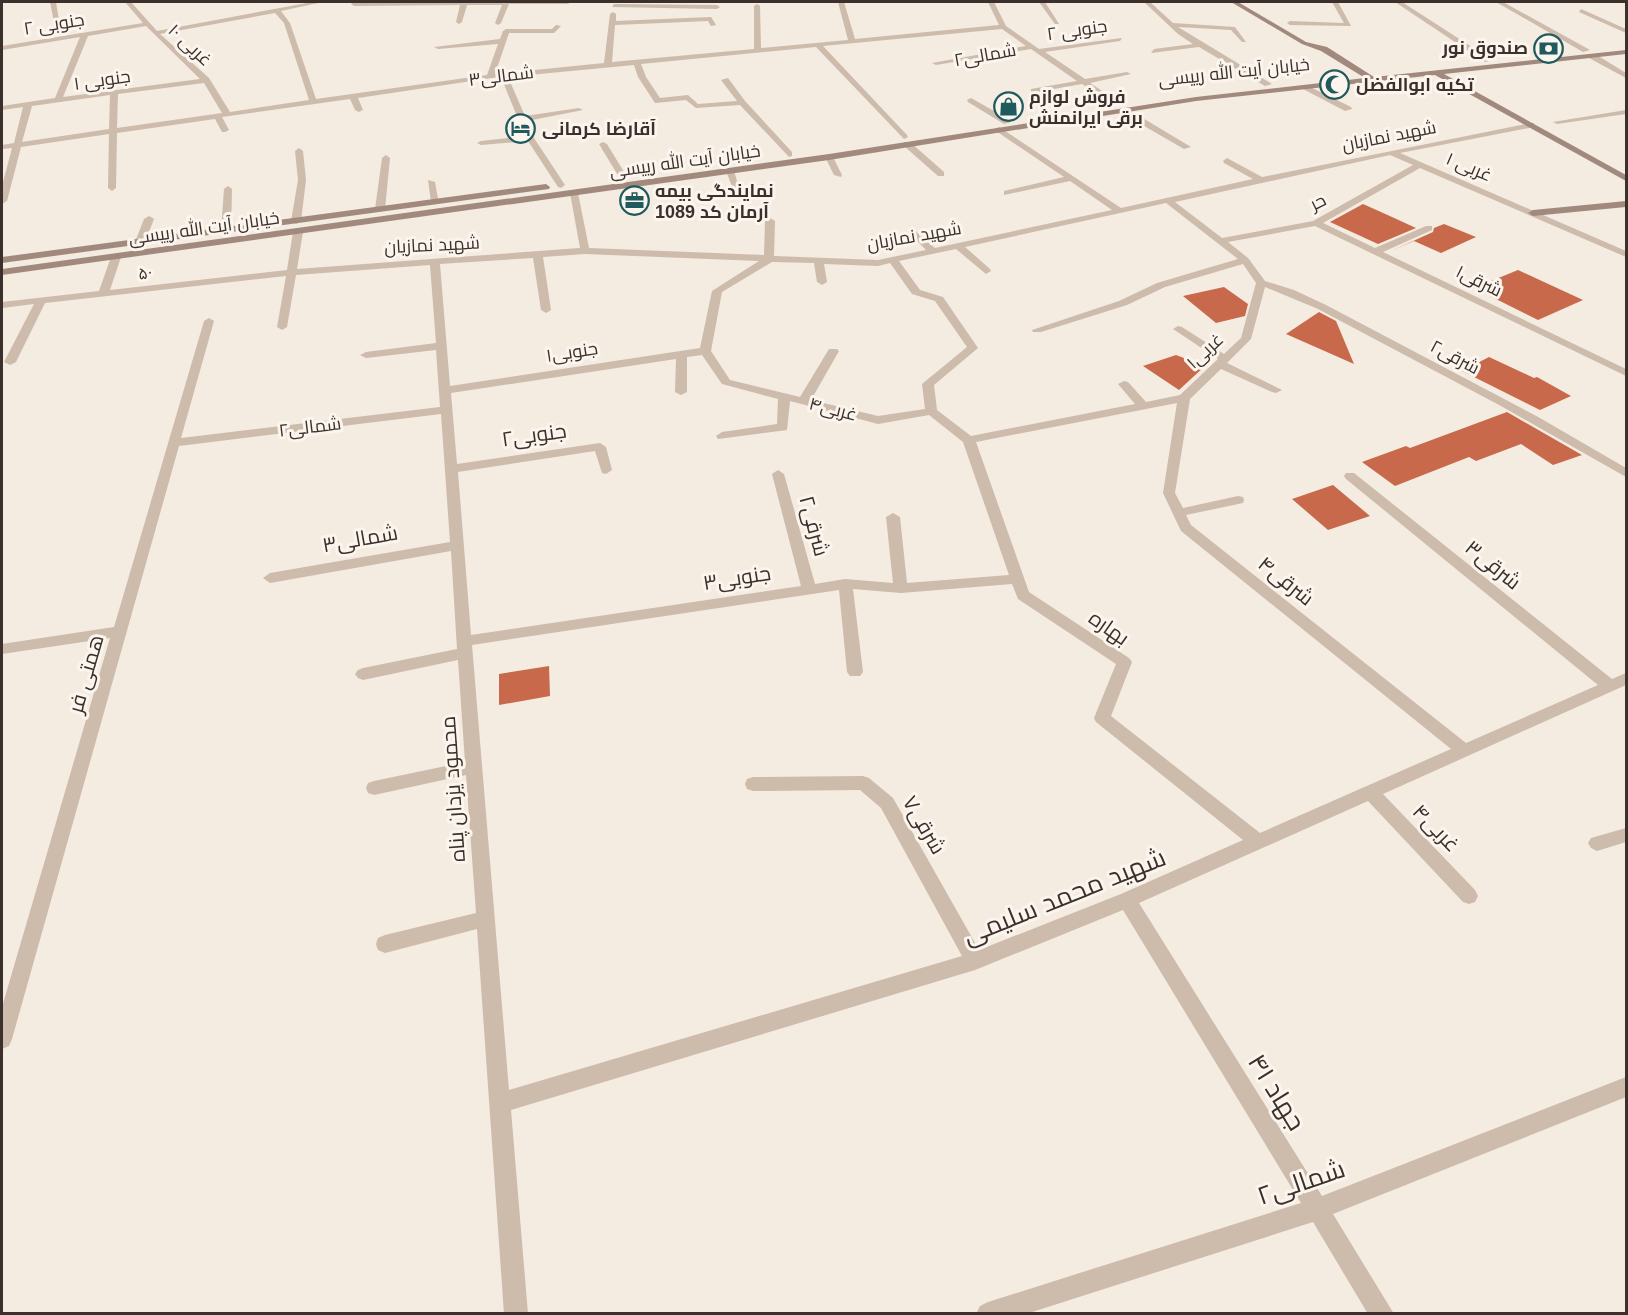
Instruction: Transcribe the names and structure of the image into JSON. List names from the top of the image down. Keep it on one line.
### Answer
{"streets":{"main road":["خیابان آیت الله رییسی"],"street":["جنوبی ۲","غربی ۱۰","شمالی۲","شمالی۳","جنوبی ۱","شهید نمازیان","غربی ۱","حر","۵۰","شرقی۱","غربی۱","جنوبی۱","شرقی۲","غربی۴","جنوبی۲","شرقی۳","جنوبی۳","شرقی۴","بهاره","همتی فر","محمود یزدان پناه","شرقی۷","شهید محمد سلیمی","جهاد ۴۱"]},"crossings":[["جنوبی ۲","غربی ۱۰"],["جنوبی ۲","شمالی۲"],["غربی ۱۰","شمالی۳"],["غربی ۱۰","جنوبی ۱"],["شمالی۲","همتی فر"],["شمالی۲","محمود یزدان پناه"],["شمالی۲","جهاد ۴۱"],["شمالی۳","محمود یزدان پناه"],["شهید نمازیان","غربی ۱"],["شهید نمازیان","۵۰"],["شهید نمازیان","محمود یزدان پناه"],["غربی ۱","حر"],["حر","شرقی۱"],["غربی۱","شرقی۲"],["غربی۱","شرقی۴"],["جنوبی۱","غربی۴"],["جنوبی۱","محمود یزدان پناه"],["شرقی۲","جنوبی۳"],["غربی۴","شهید محمد سلیمی"],["جنوبی۲","محمود یزدان پناه"],["شرقی۳","شهید محمد سلیمی"],["جنوبی۳","بهاره"],["جنوبی۳","محمود یزدان پناه"],["شرقی۴","شهید محمد سلیمی"],["بهاره","شهید محمد سلیمی"],["محمود یزدان پناه","شهید محمد سلیمی"],["شرقی۷","شهید محمد سلیمی"],["شهید محمد سلیمی","جهاد ۴۱"]],"places":{"bank":["صندوق نور"],"mosque":["تکیه ابوالفضل"],"shop":["فروش لوازم برقی ایرانمنش"],"hotel":["آقارضا کرمانی"],"office":["نمایندگی بیمه آرمان کد 1089"]}}
